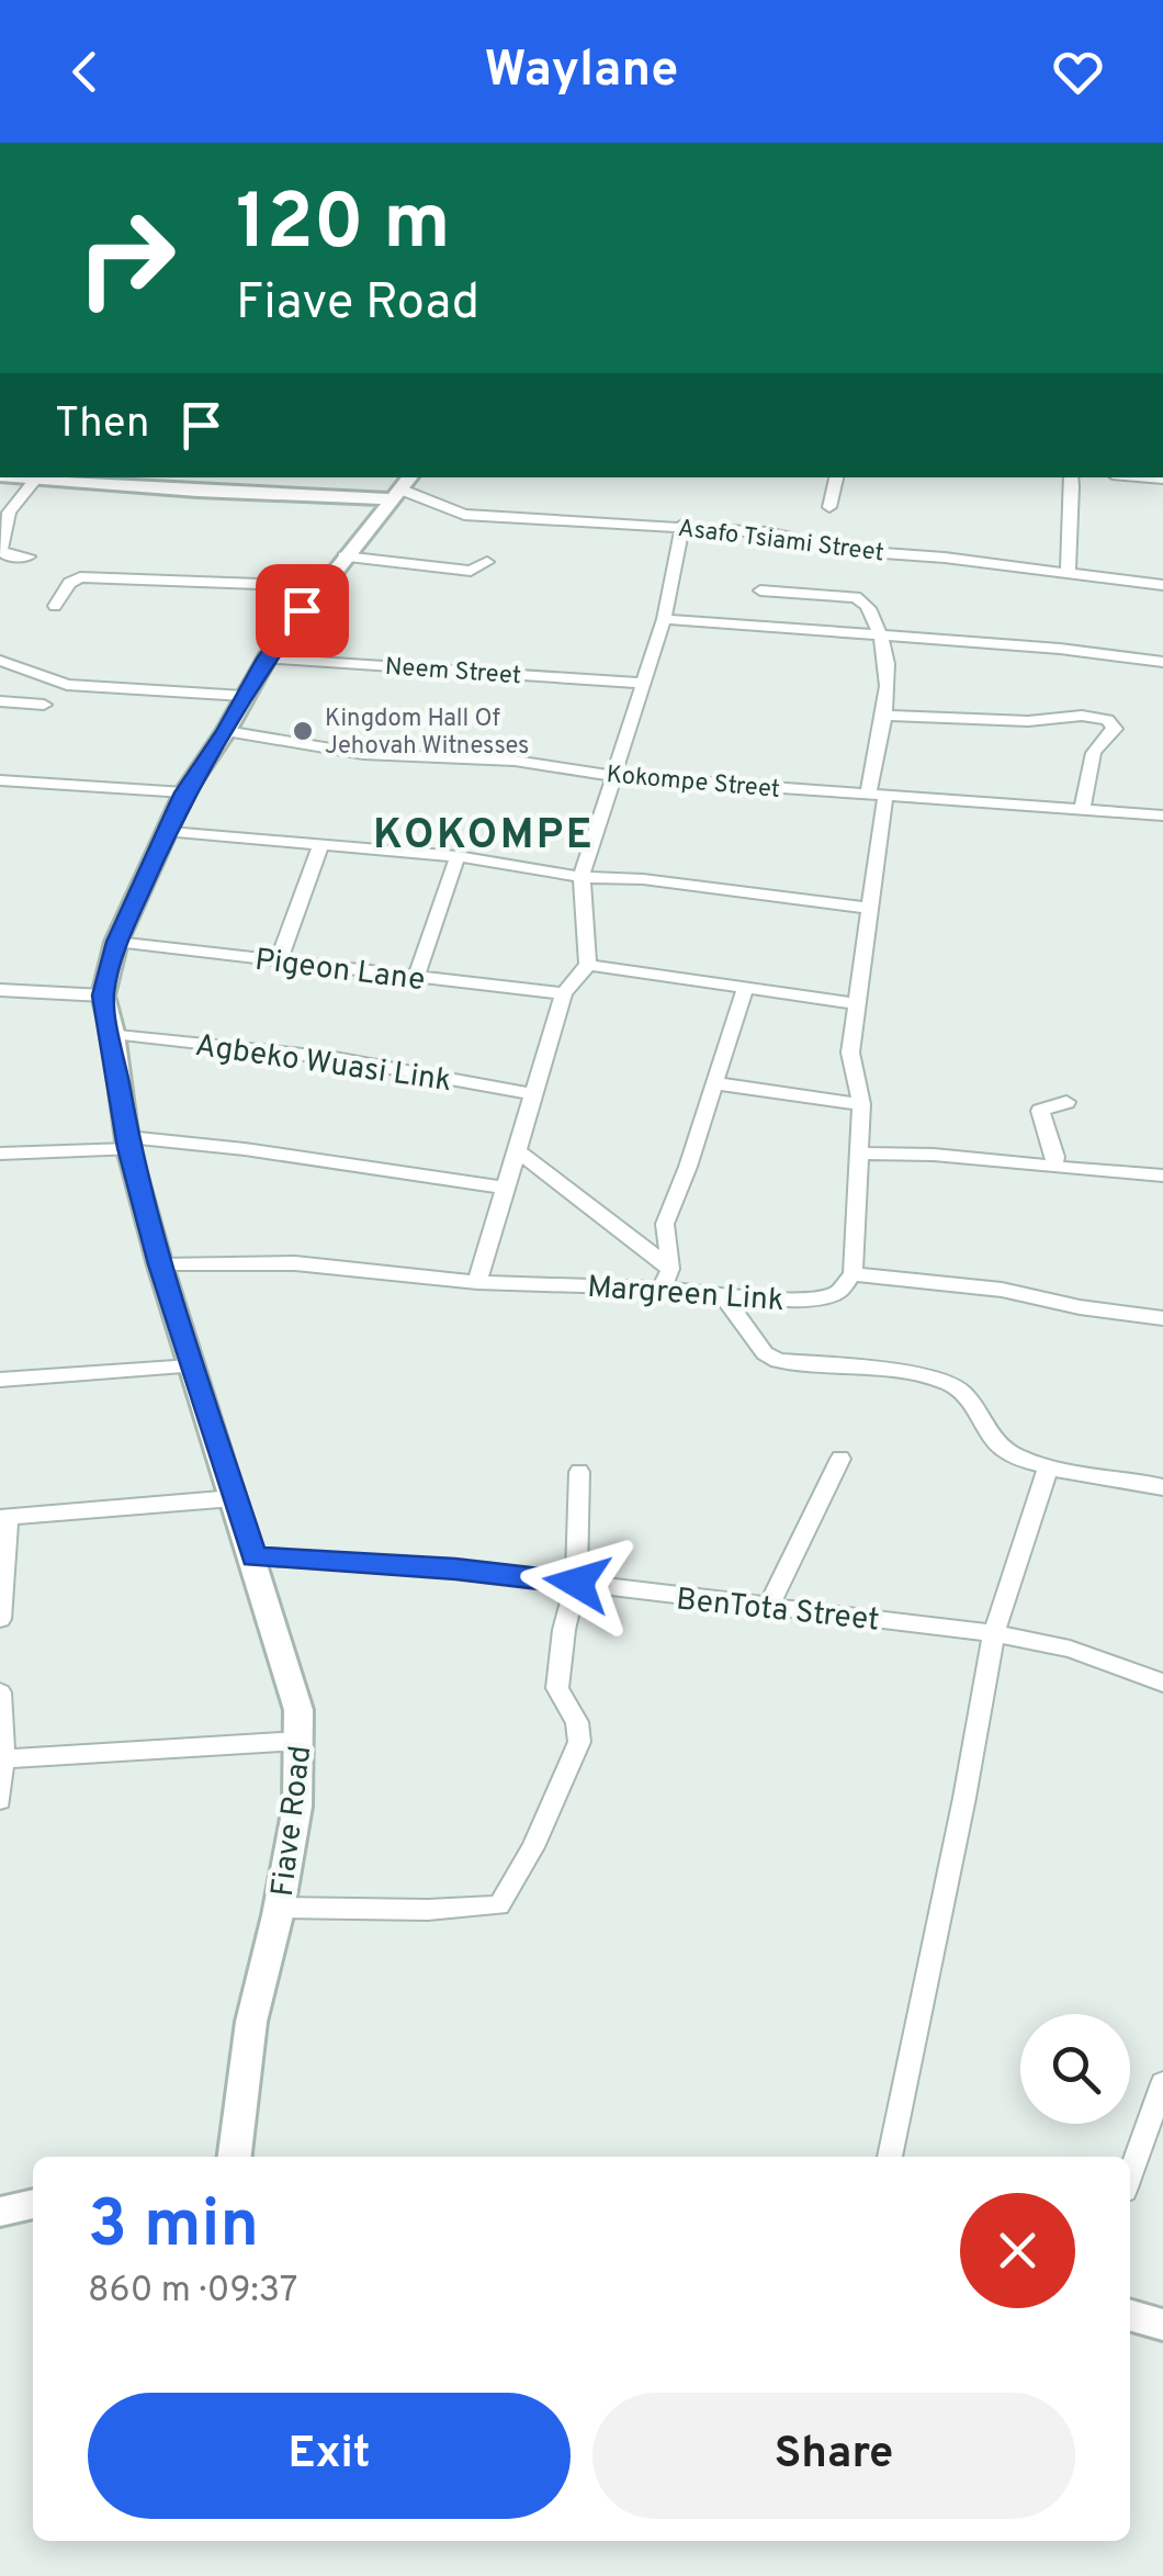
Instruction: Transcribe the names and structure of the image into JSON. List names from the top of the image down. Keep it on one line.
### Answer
{"streets":{"street":["Asafo Tsiami Street","Neem Street","Kokompe Street","Pigeon Lane","Agbeko Wuasi Link","Margreen Link","BenTota Street","Fiave Road"]},"crossings":[["Asafo Tsiami Street","Fiave Road"],["Neem Street","Fiave Road"],["Kokompe Street","Fiave Road"],["Pigeon Lane","Fiave Road"],["Agbeko Wuasi Link","Fiave Road"],["Margreen Link","Fiave Road"],["BenTota Street","Fiave Road"]],"districts":["KOKOMPE"],"places":["Kingdom Hall Of Jehovah Witnesses"],"page":{"header":"Waylane","turn":["120 m","Fiave Road"],"then":"Then","heading":["3 min","860 m · 09:37"],"buttons":["Exit","Share"]}}
